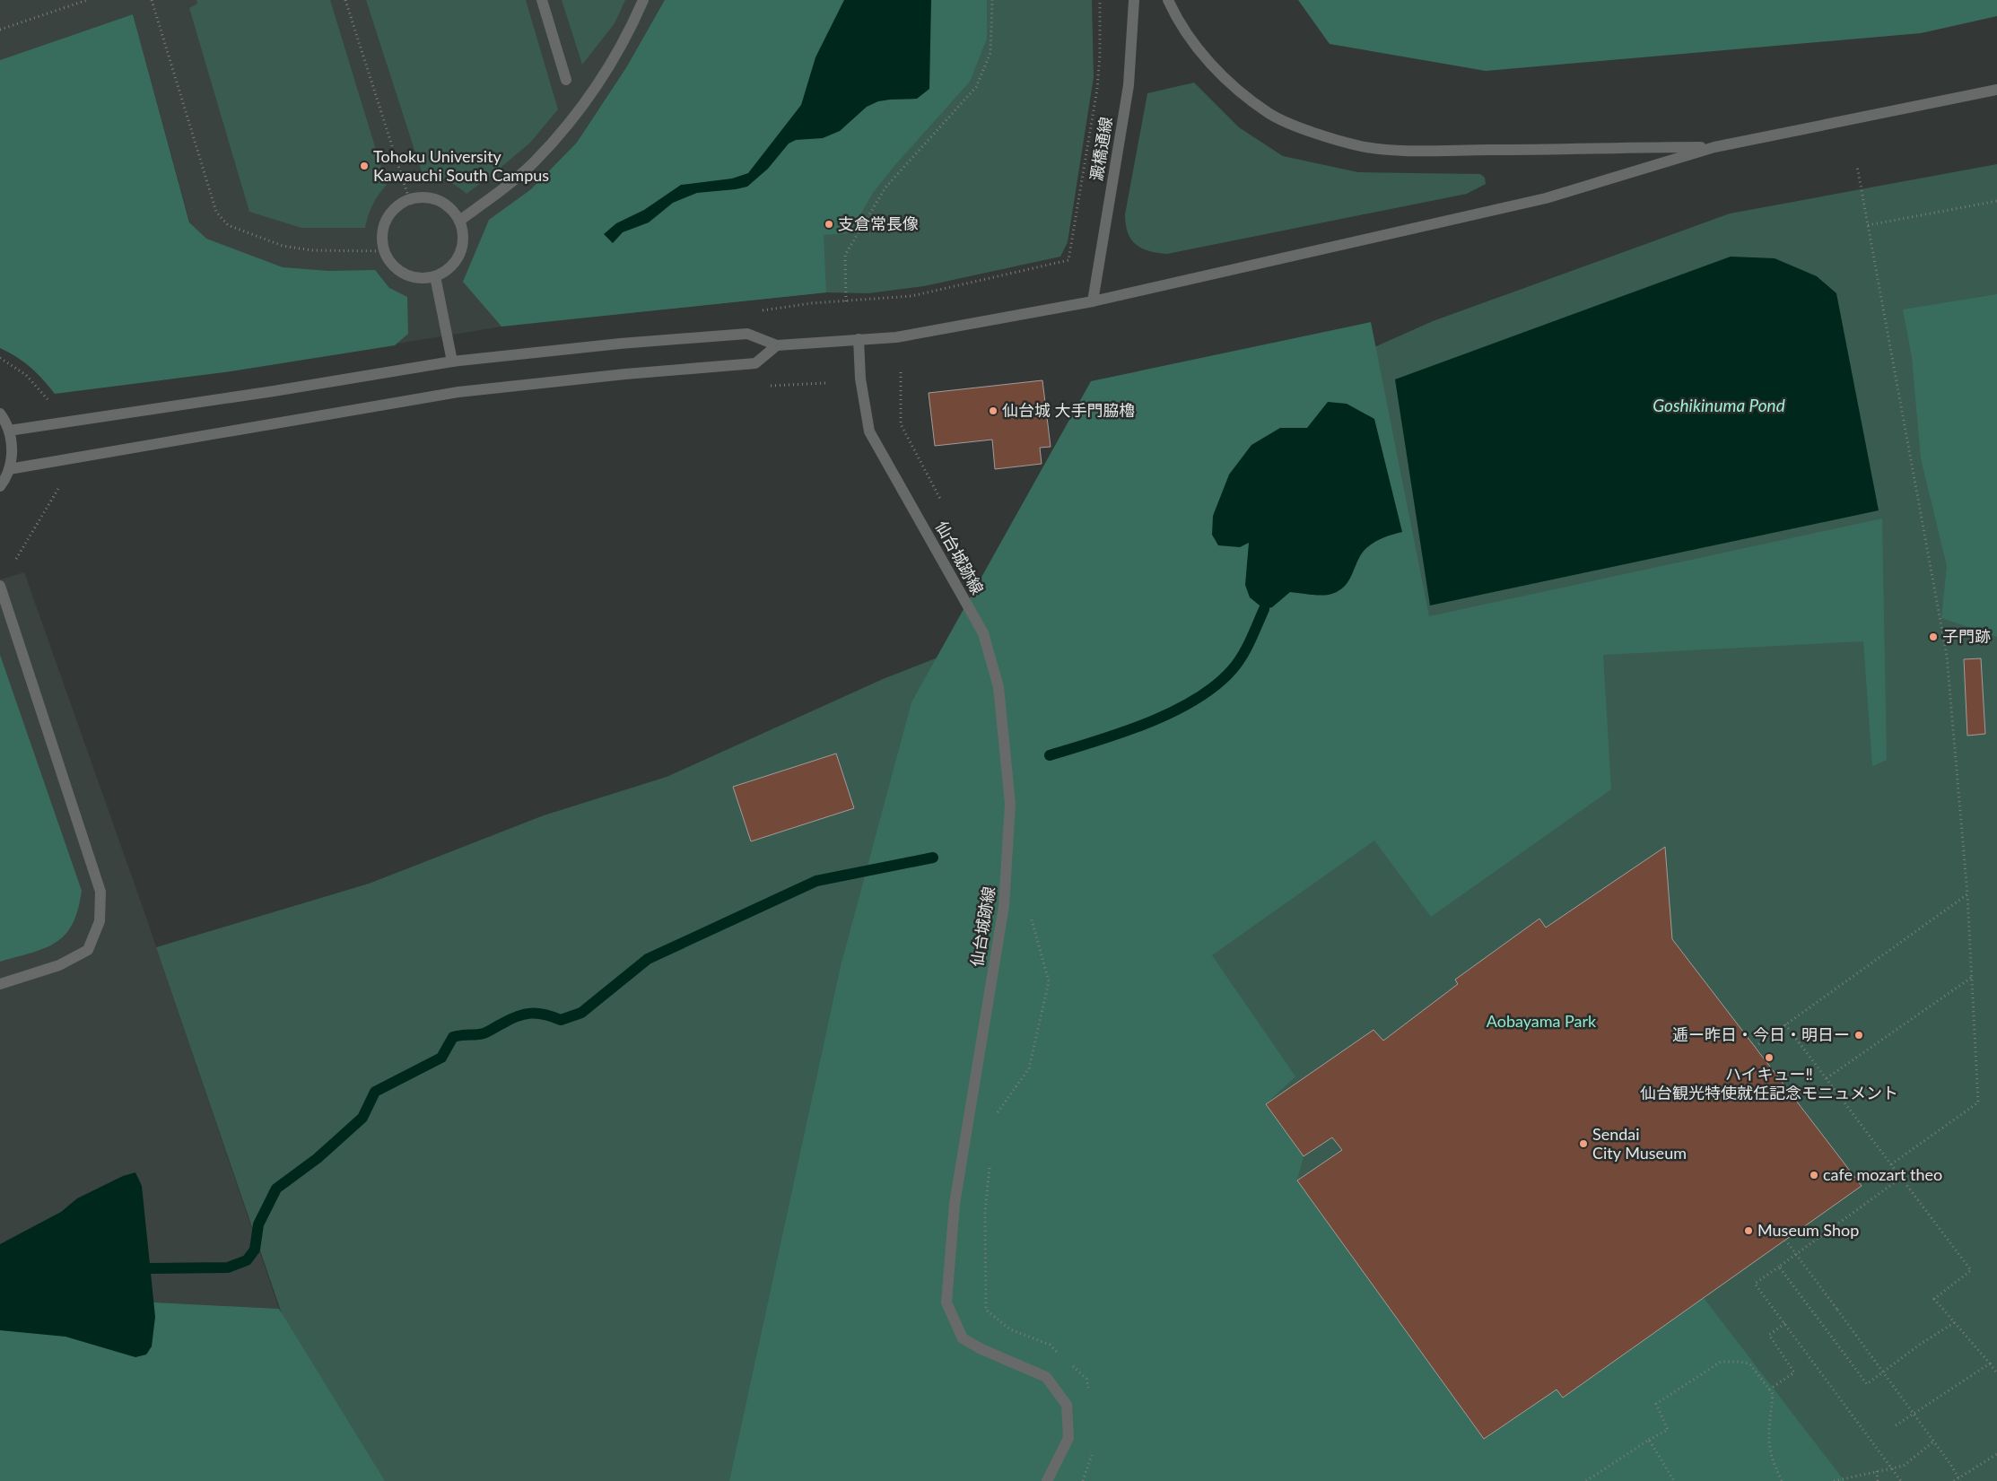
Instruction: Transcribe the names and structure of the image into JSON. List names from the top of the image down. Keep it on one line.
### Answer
{"streets":{"street":["澱橋通線","仙台城跡線"]},"water":["Goshikinuma Pond"],"parks":["Aobayama Park"],"places":["Tohoku University Kawauchi South Campus","支倉常長像","仙台城 大手門脇櫓","子門跡","逓ー昨日・今日・明日ー","ハイキュー‼ 仙台観光特使就任記念モニュメント","Sendai City Museum","cafe mozart theo","Museum Shop"]}
